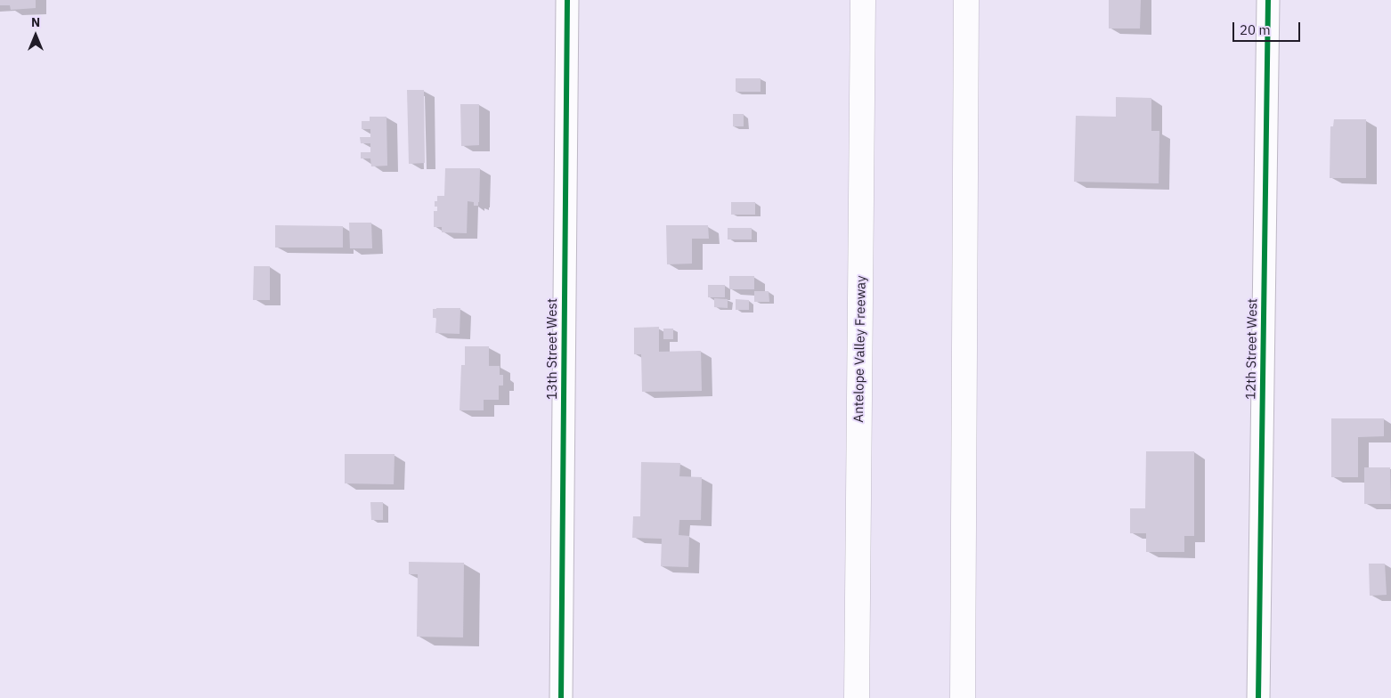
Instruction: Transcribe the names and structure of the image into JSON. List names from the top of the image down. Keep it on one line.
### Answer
{"streets":{"highway":["Antelope Valley Freeway"],"street":["13th Street West","12th Street West"]},"scale_bar":"20 m","north":"top"}
